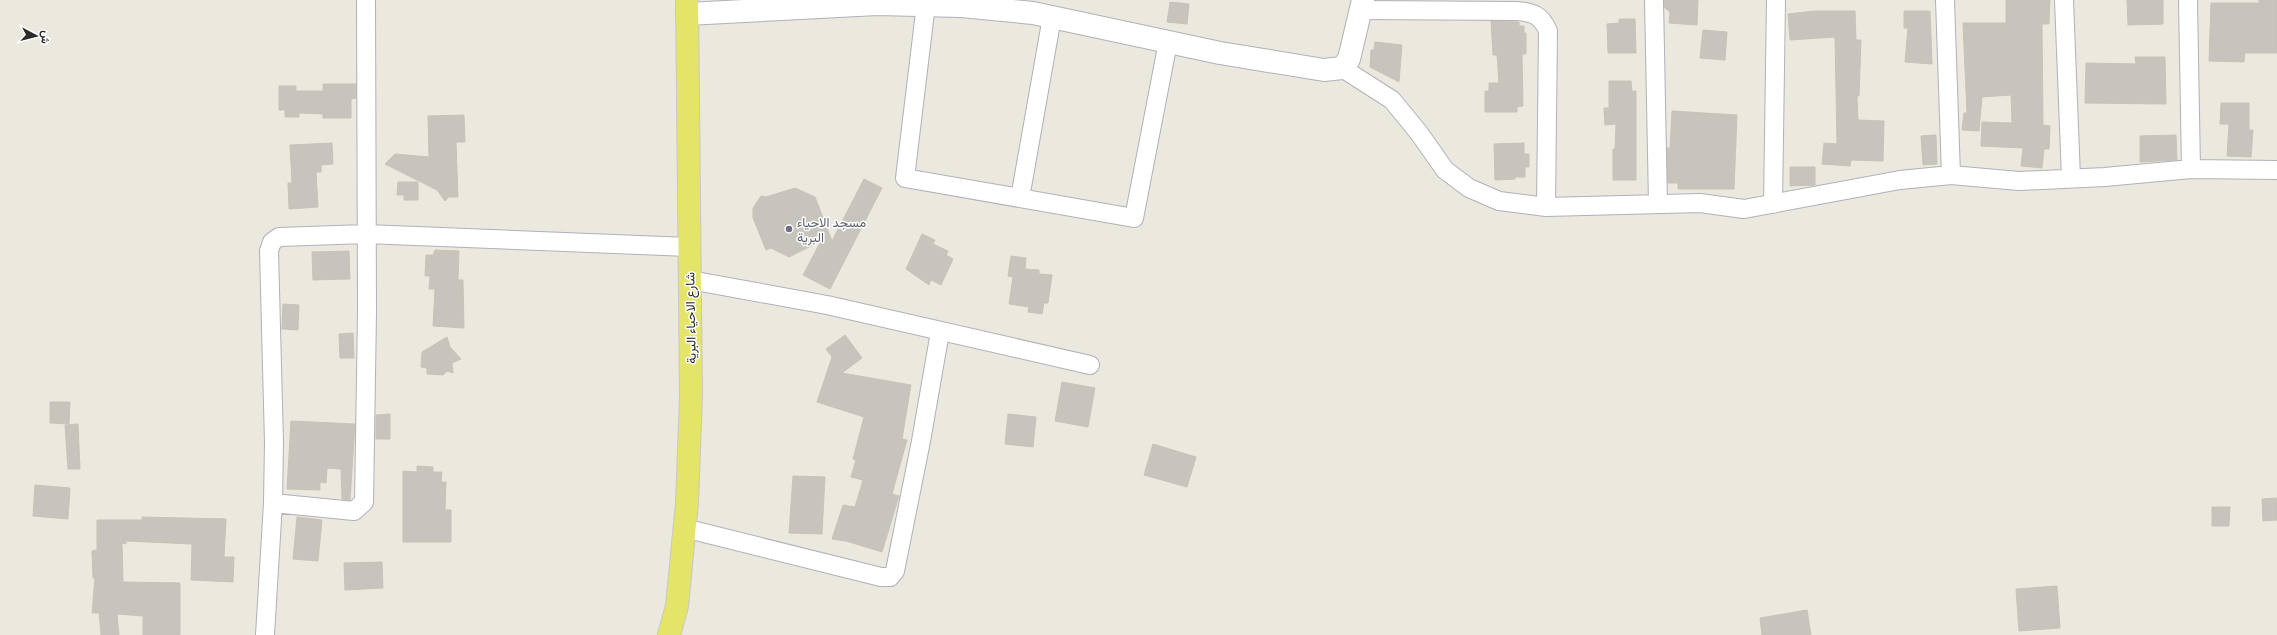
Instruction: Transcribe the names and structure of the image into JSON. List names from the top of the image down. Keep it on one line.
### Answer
{"streets":{"main road":["شارع الاحياء البرية"]},"places":["مسجد الاحياء البرية"],"north":"right"}
